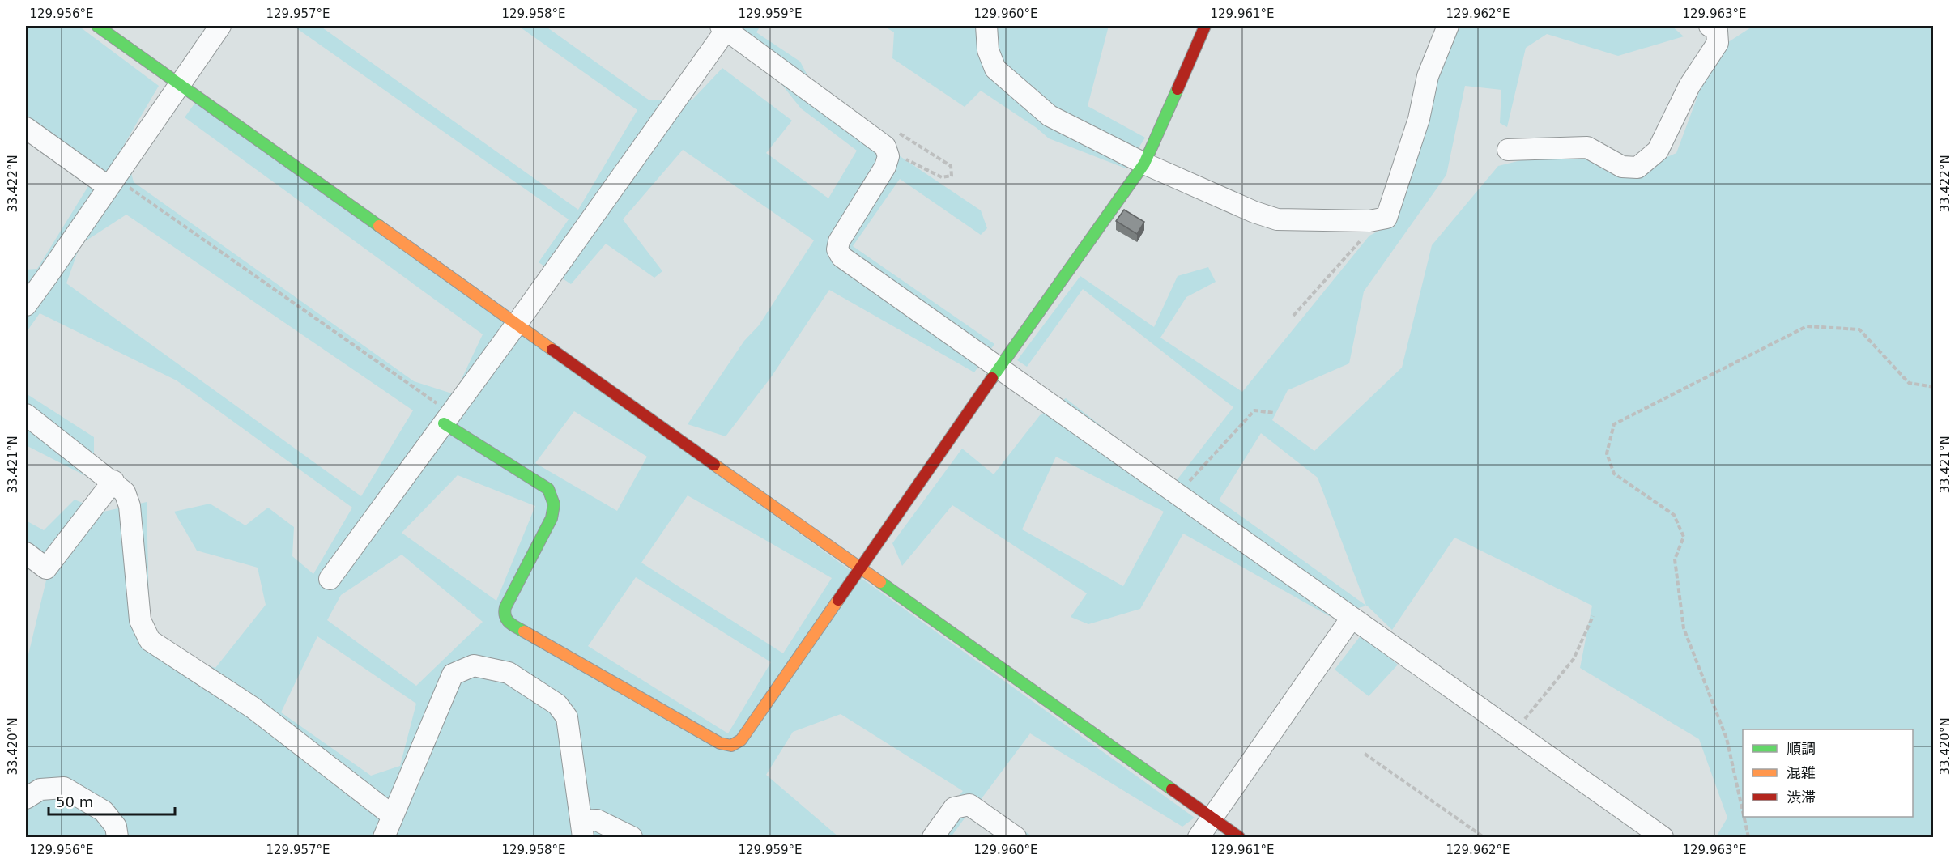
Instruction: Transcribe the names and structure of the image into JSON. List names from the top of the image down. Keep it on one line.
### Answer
{"legend":["順調","混雑","渋滞"],"scale_bar":"50 m","coordinates":["129.956°E","129.957°E","129.958°E","129.959°E","129.960°E","129.961°E","129.962°E","129.963°E","33.422°N","33.421°N","33.420°N"]}
